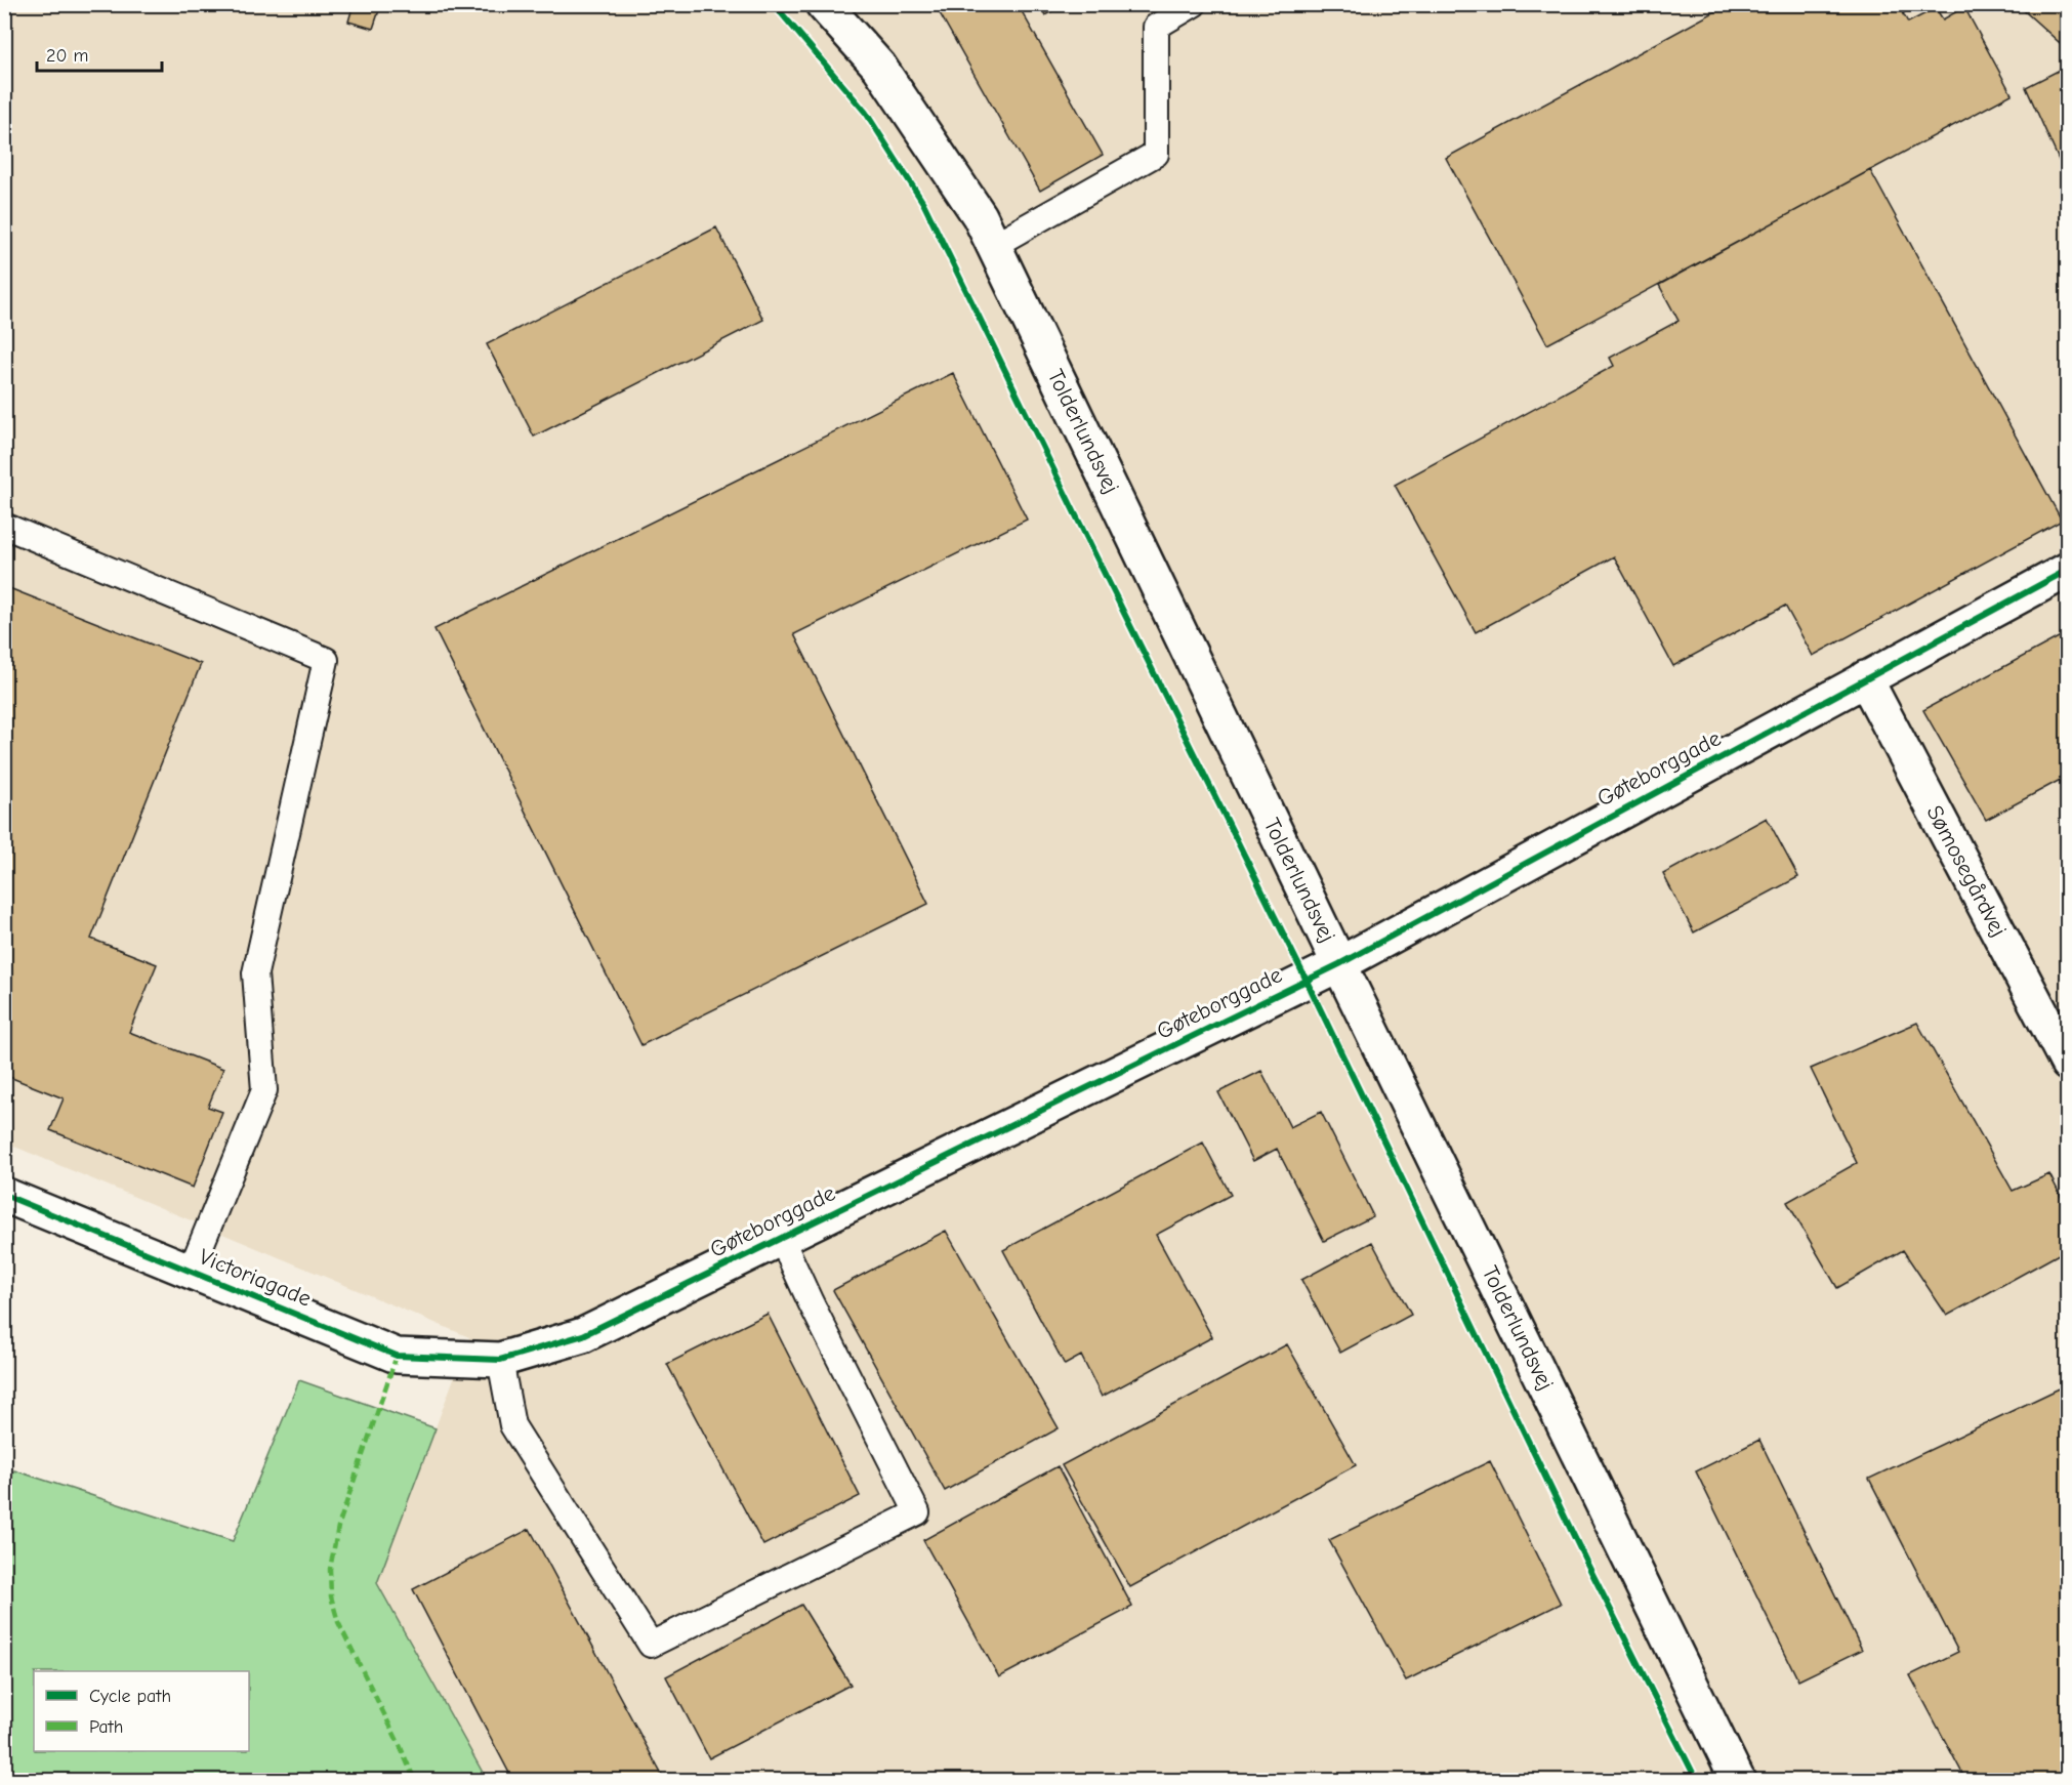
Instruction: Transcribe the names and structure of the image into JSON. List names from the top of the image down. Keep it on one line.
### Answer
{"streets":{"street":["Tolderlundsvej","Gøteborggade","Sømosegårdvej","Victoriagade"]},"crossings":[["Tolderlundsvej","Gøteborggade"],["Gøteborggade","Sømosegårdvej"],["Gøteborggade","Victoriagade"]],"legend":["Cycle path","Path"],"scale_bar":"20 m"}
